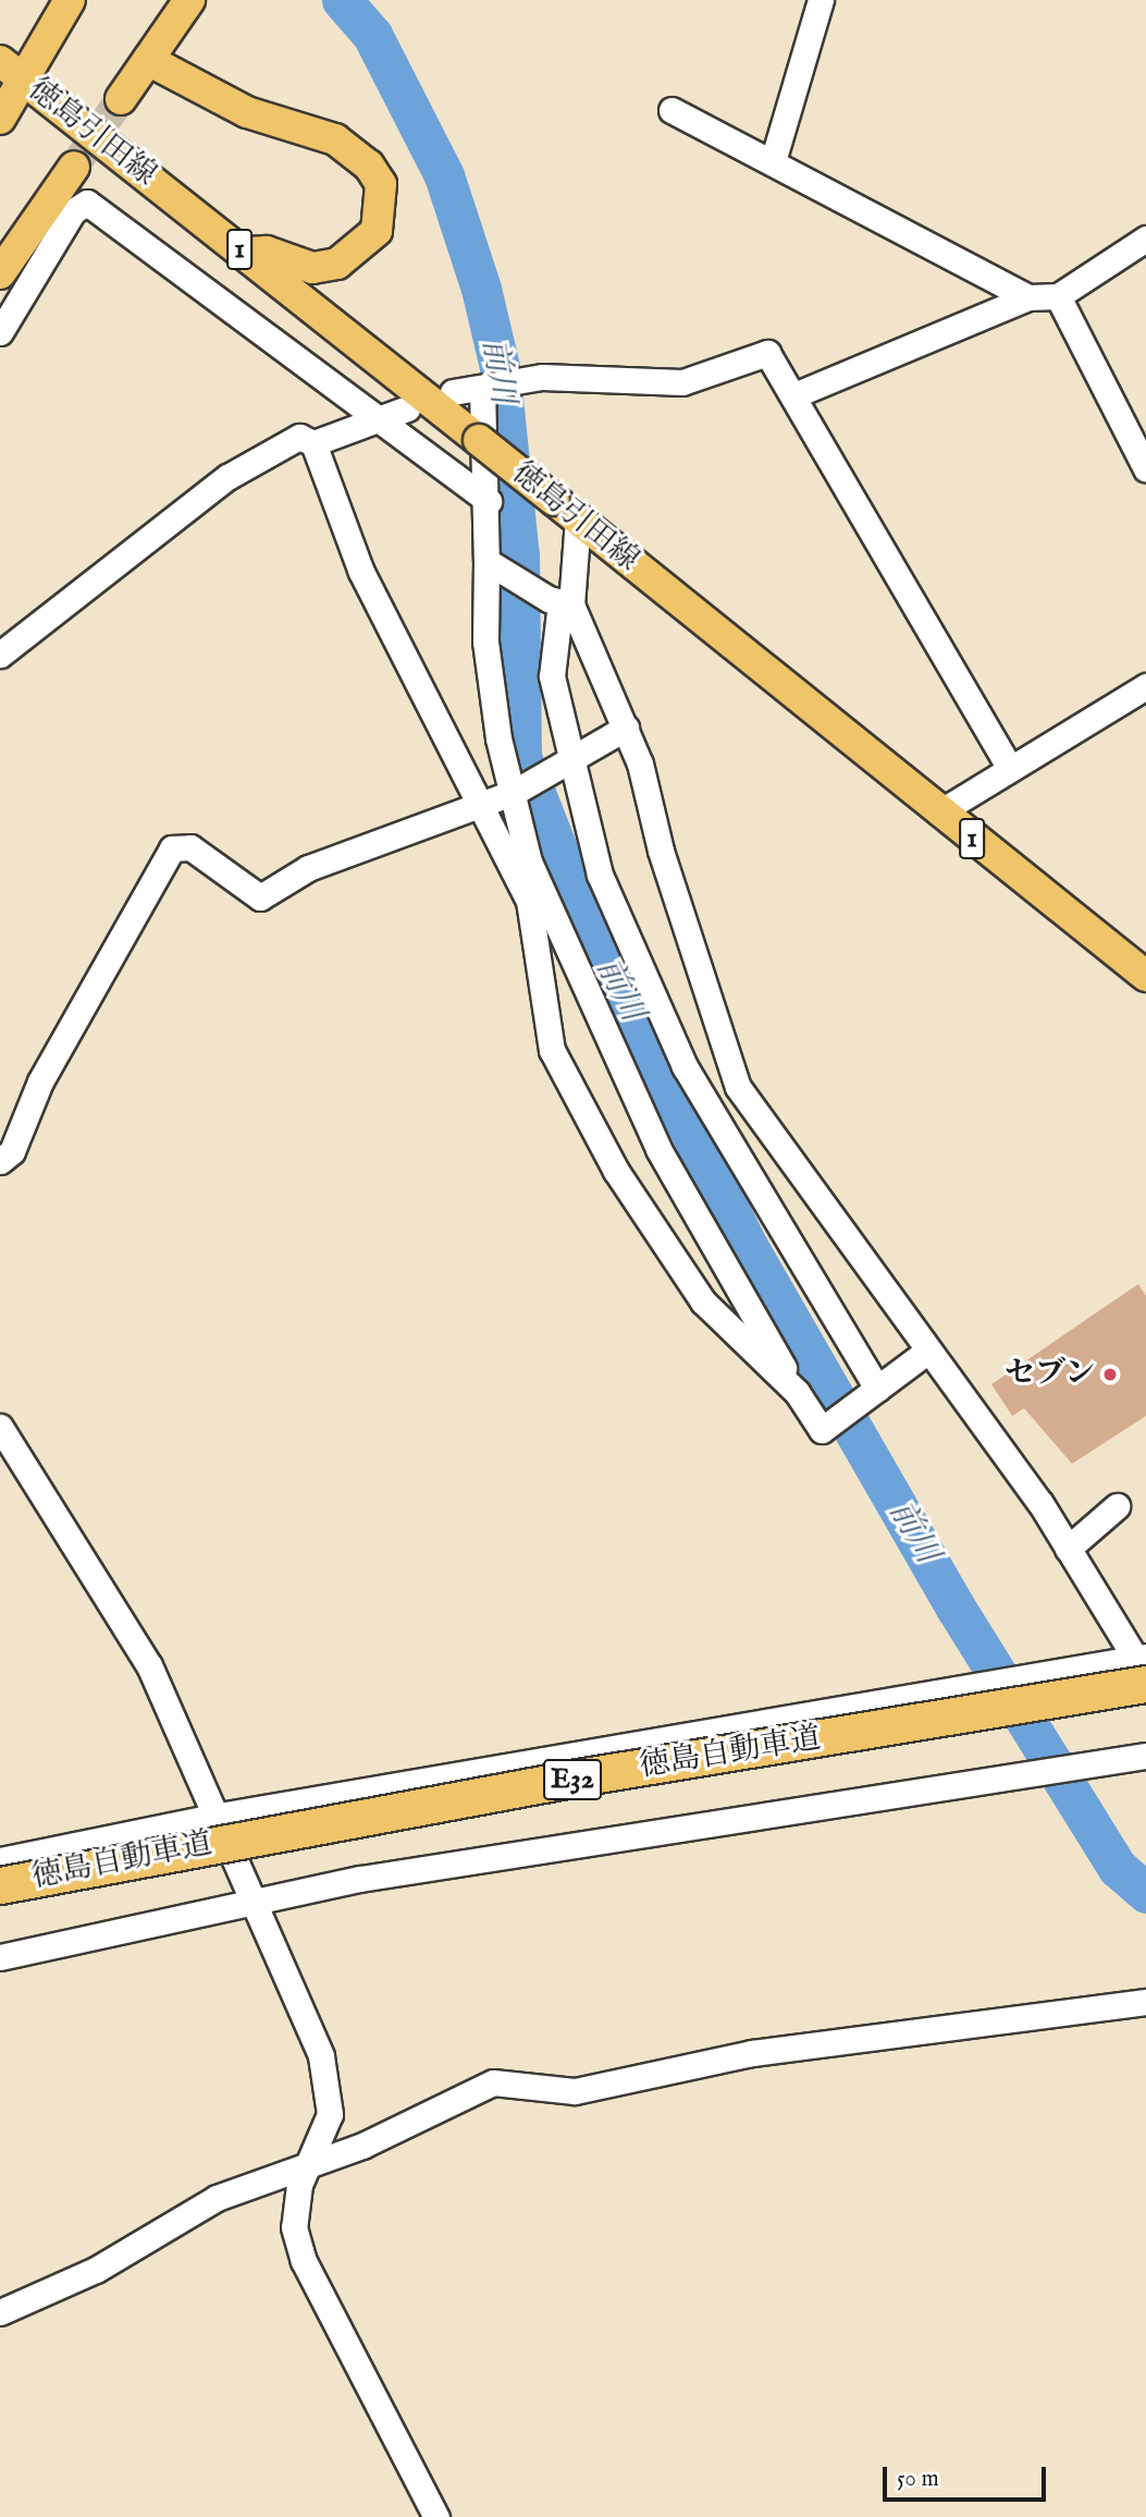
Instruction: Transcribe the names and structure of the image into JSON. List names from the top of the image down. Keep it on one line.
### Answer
{"streets":{"highway":["徳島自動車道","E32"],"main road":["徳島引田線","1"]},"water":["前川"],"places":["セブン"],"scale_bar":"50 m"}
